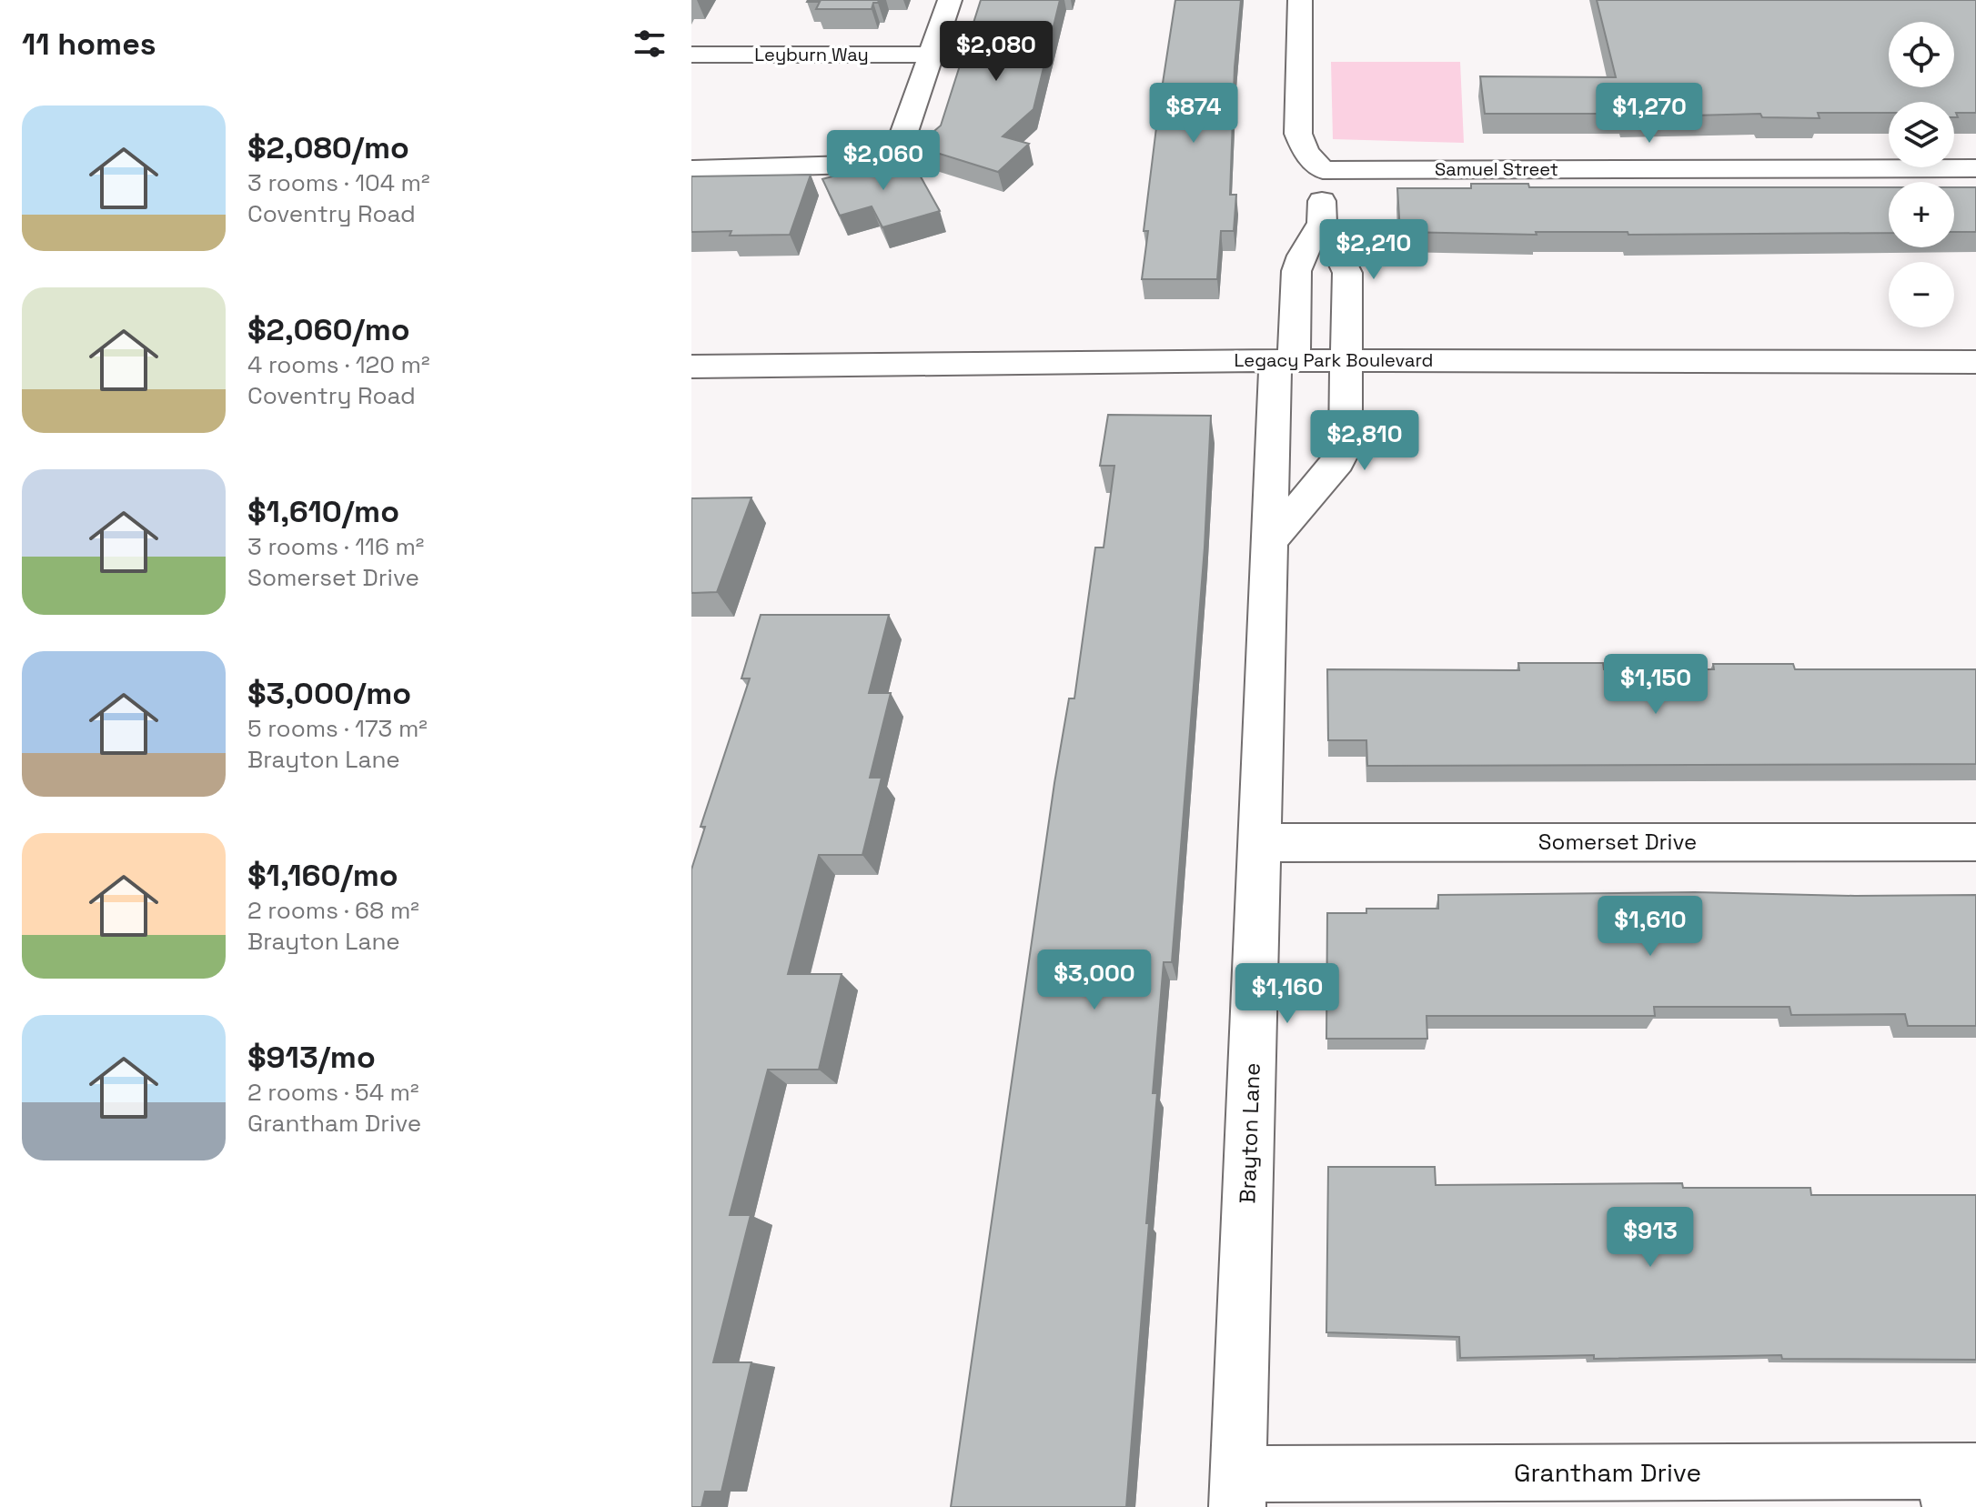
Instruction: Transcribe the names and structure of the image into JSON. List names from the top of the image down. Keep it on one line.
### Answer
{"streets":{"street":["Leyburn Way","Samuel Street","Legacy Park Boulevard","Somerset Drive","Brayton Lane","Grantham Drive"]},"crossings":[["Legacy Park Boulevard","Brayton Lane"],["Somerset Drive","Brayton Lane"],["Brayton Lane","Grantham Drive"]],"page":{"heading":"11 homes","price":["$2,080","$874","$1,270","$2,060","$2,210","$2,810","$1,150","$1,610","$3,000","$1,160","$913"],"map_buttons":["+","−"],"list":[{"name":"$2,080/mo","note":"3 rooms · 104 m² · Coventry Road"},{"name":"$2,060/mo","note":"4 rooms · 120 m² · Coventry Road"},{"name":"$1,610/mo","note":"3 rooms · 116 m² · Somerset Drive"},{"name":"$3,000/mo","note":"5 rooms · 173 m² · Brayton Lane"},{"name":"$1,160/mo","note":"2 rooms · 68 m² · Brayton Lane"},{"name":"$913/mo","note":"2 rooms · 54 m² · Grantham Drive"}]}}
